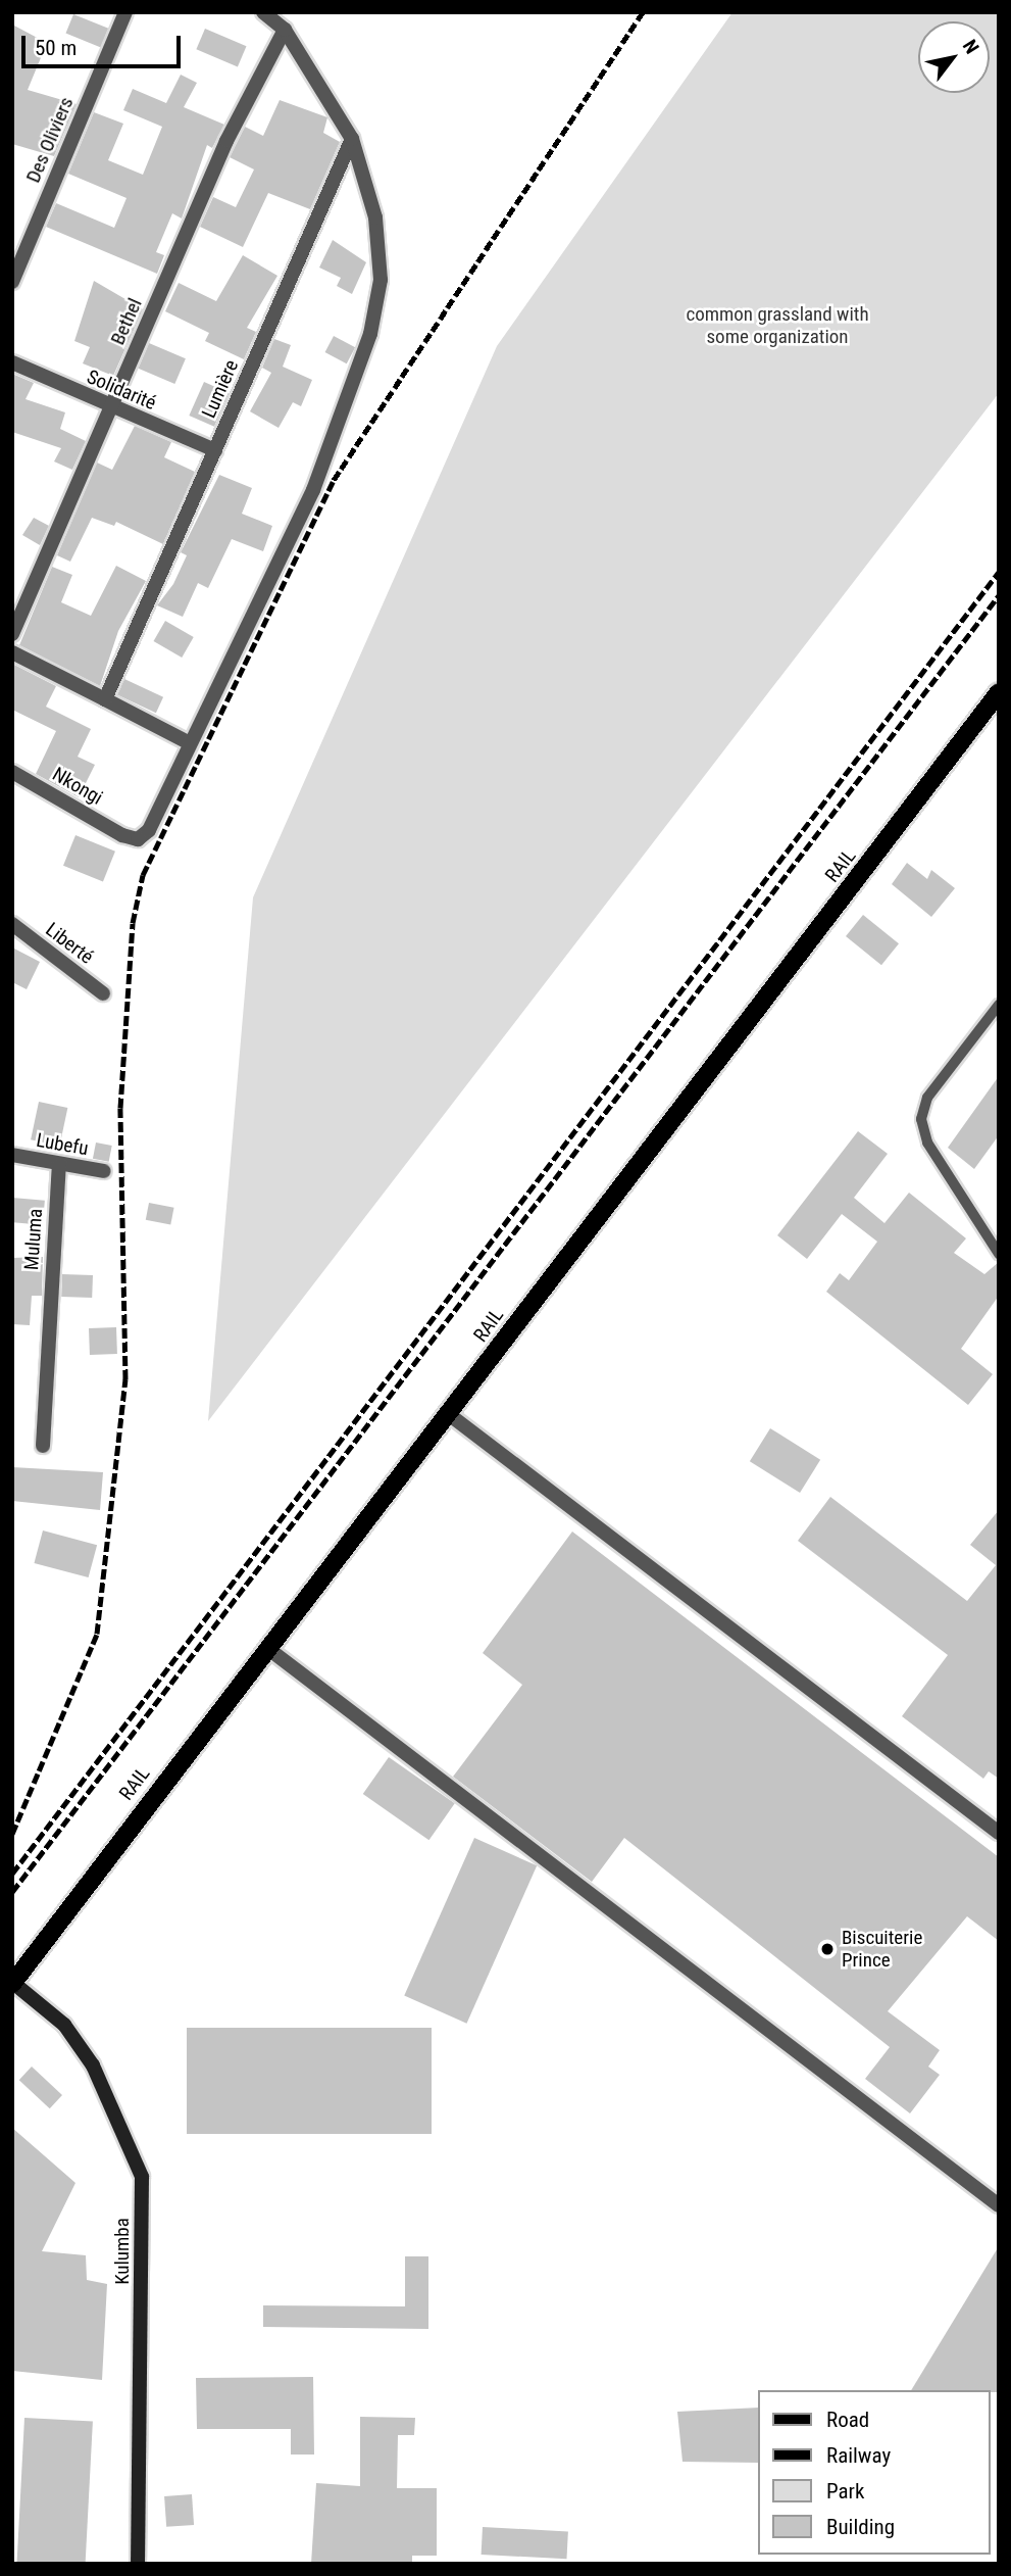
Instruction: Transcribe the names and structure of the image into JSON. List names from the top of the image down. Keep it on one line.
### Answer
{"streets":{"main road":["RAIL"],"street":["Des Oliviers","Bethel","Lumière","Solidarité","Nkongi","Liberté","Lubefu","Muluma","Kulumba"]},"crossings":[["Bethel","Solidarité"],["Lumière","Solidarité"],["RAIL","Kulumba"],["Lubefu","Muluma"]],"parks":["common grassland with some organization"],"places":["Biscuiterie Prince"],"legend":["Road","Railway","Park","Building"],"scale_bar":"50 m","north":"top right"}
